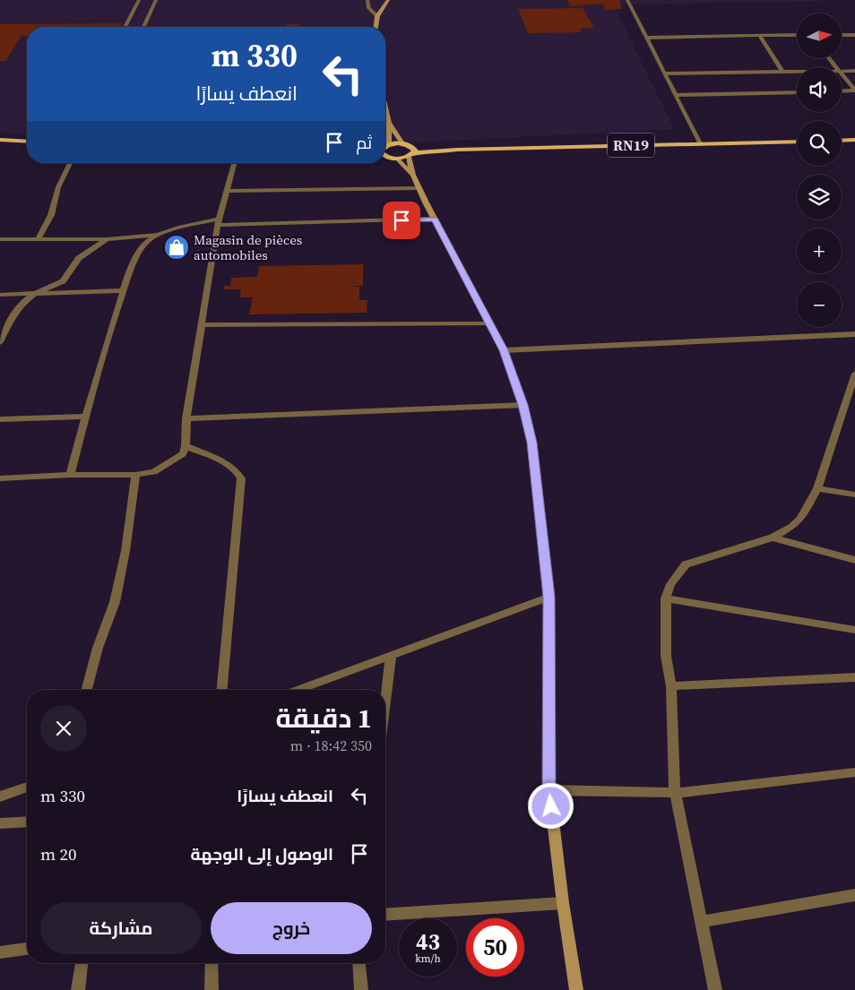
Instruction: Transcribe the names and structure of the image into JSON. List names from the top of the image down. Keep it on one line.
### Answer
{"streets":{"main road":["RN19"]},"places":{"shop":["Magasin de pièces automobiles"]},"north":"right","page":{"map_buttons":["+","−"],"turn":["330 m","انعطف يسارًا"],"then":"ثم","heading":["1 دقيقة","350 m · 18:42"],"list":[{"name":"انعطف يسارًا","value":"330 m"},{"name":"الوصول إلى الوجهة","value":"20 m"}],"buttons":["خروج","مشاركة"],"speed":"43 km/h","limit":"50"}}
